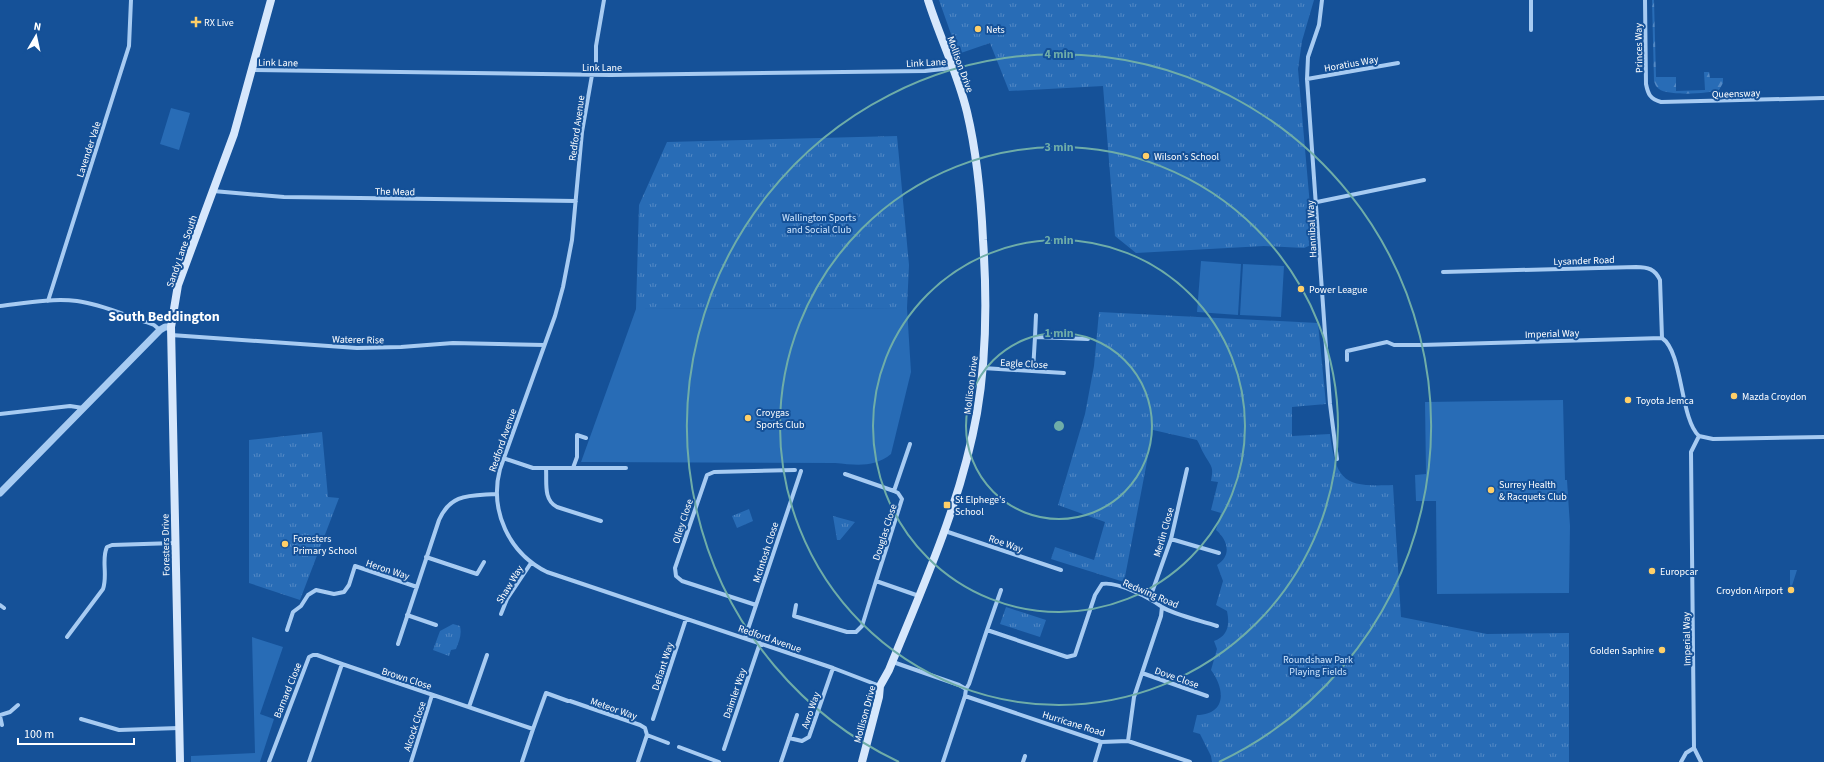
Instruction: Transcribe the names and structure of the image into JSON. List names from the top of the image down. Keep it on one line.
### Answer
{"streets":{"main road":["Mollison Drive","Sandy Lane South","Foresters Drive"],"street":["Princes Way","Link Lane","Horatius Way","Queensway","Redford Avenue","Lavender Vale","The Mead","Hannibal Way","Lysander Road","Imperial Way","Waterer Rise","Eagle Close","Olley Close","Douglas Close","Merlin Close","Roe Way","McIntosh Close","Heron Way","Shaw Way","Redwing Road","Defiant Way","Dove Close","Brown Close","Barnard Close","Daimler Way","Meteor Way","Avro Way","Hurricane Road","Alcock Close"]},"crossings":[["Princes Way","Queensway"],["Link Lane","Mollison Drive"],["Link Lane","Redford Avenue"],["Link Lane","Sandy Lane South"],["Horatius Way","Hannibal Way"],["Mollison Drive","Redford Avenue"],["Mollison Drive","Eagle Close"],["Mollison Drive","Roe Way"],["Redford Avenue","The Mead"],["Redford Avenue","Waterer Rise"],["Redford Avenue","McIntosh Close"],["Redford Avenue","Shaw Way"],["Redford Avenue","Defiant Way"],["Redford Avenue","Daimler Way"],["Redford Avenue","Avro Way"],["The Mead","Sandy Lane South"],["Sandy Lane South","Waterer Rise"],["Sandy Lane South","Foresters Drive"],["Lysander Road","Imperial Way"],["Waterer Rise","Foresters Drive"],["Olley Close","McIntosh Close"],["Merlin Close","Redwing Road"],["Brown Close","Barnard Close"],["Brown Close","Meteor Way"],["Brown Close","Alcock Close"]],"districts":["South Beddington"],"parks":["Wallington Sports and Social Club","Roundshaw Park Playing Fields"],"places":{"health":["RX Live"],"other":["Nets","Wilson's School","Power League","Mazda Croydon","Toyota Jemca","Croygas Sports Club","Surrey Health & Racquets Club","Foresters Primary School","Europcar","Croydon Airport","Golden Saphire"],"transit":["St Elphege's School"]},"scale_bar":"100 m","north":"top","rings":["4 min","3 min","2 min","1 min"]}
